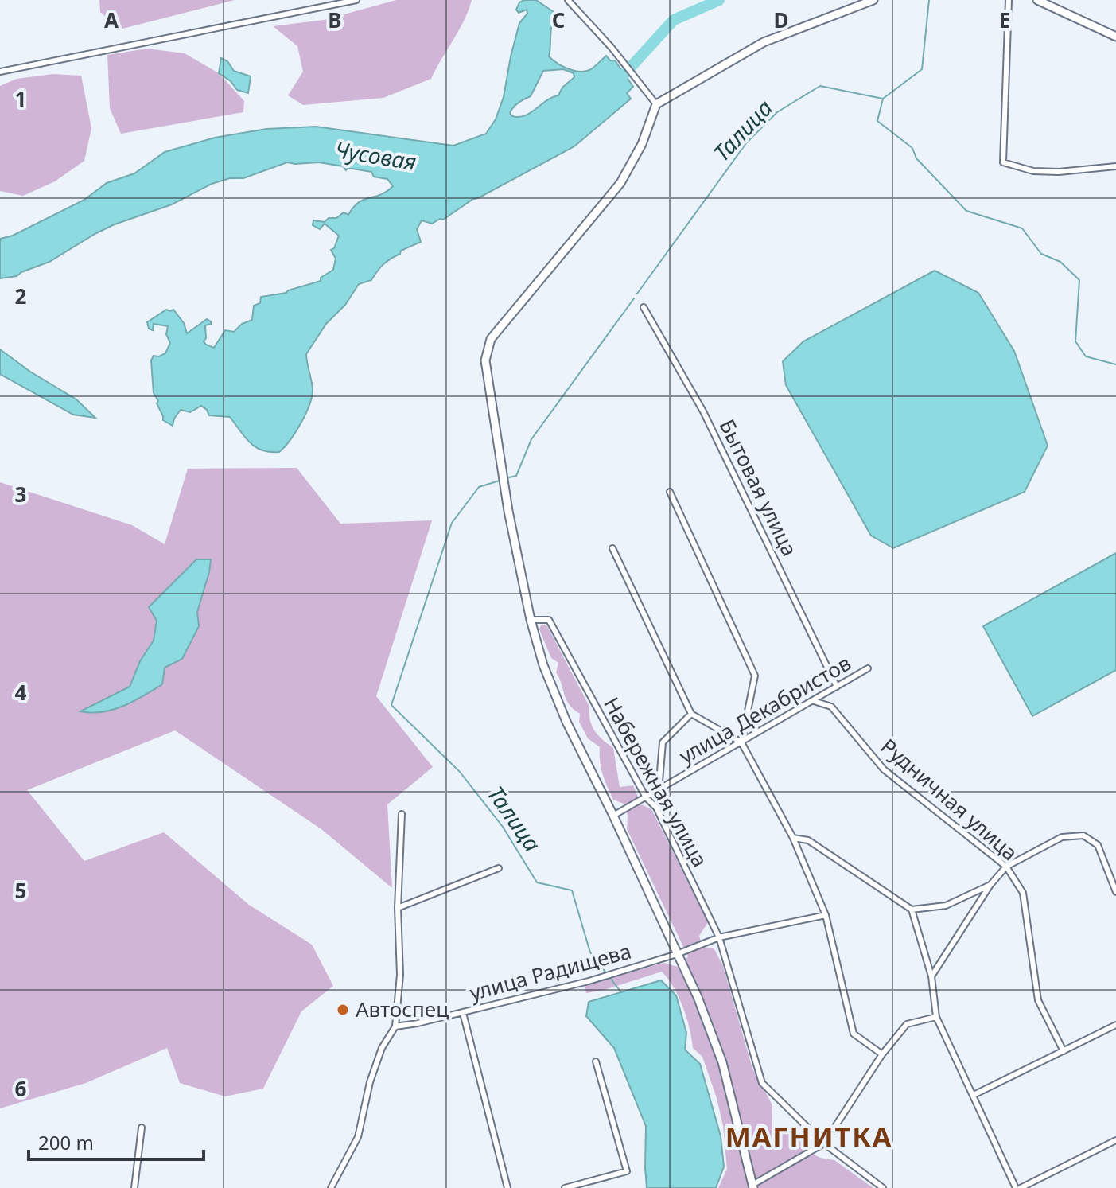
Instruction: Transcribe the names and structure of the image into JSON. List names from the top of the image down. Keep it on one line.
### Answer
{"streets":{"street":["Бытовая улица","улица Декабристов","Набережная улица","Рудничная улица","улица Радищева"]},"crossings":[["Бытовая улица","улица Декабристов"],["улица Декабристов","Набережная улица"],["улица Декабристов","Рудничная улица"],["Набережная улица","улица Радищева"]],"districts":["МАГНИТКА"],"water":["Талица","Чусовая"],"places":["Автоспец"],"scale_bar":"200 m","grid":{"columns":["A","B","C","D","E"],"rows":["1","2","3","4","5","6"]}}
